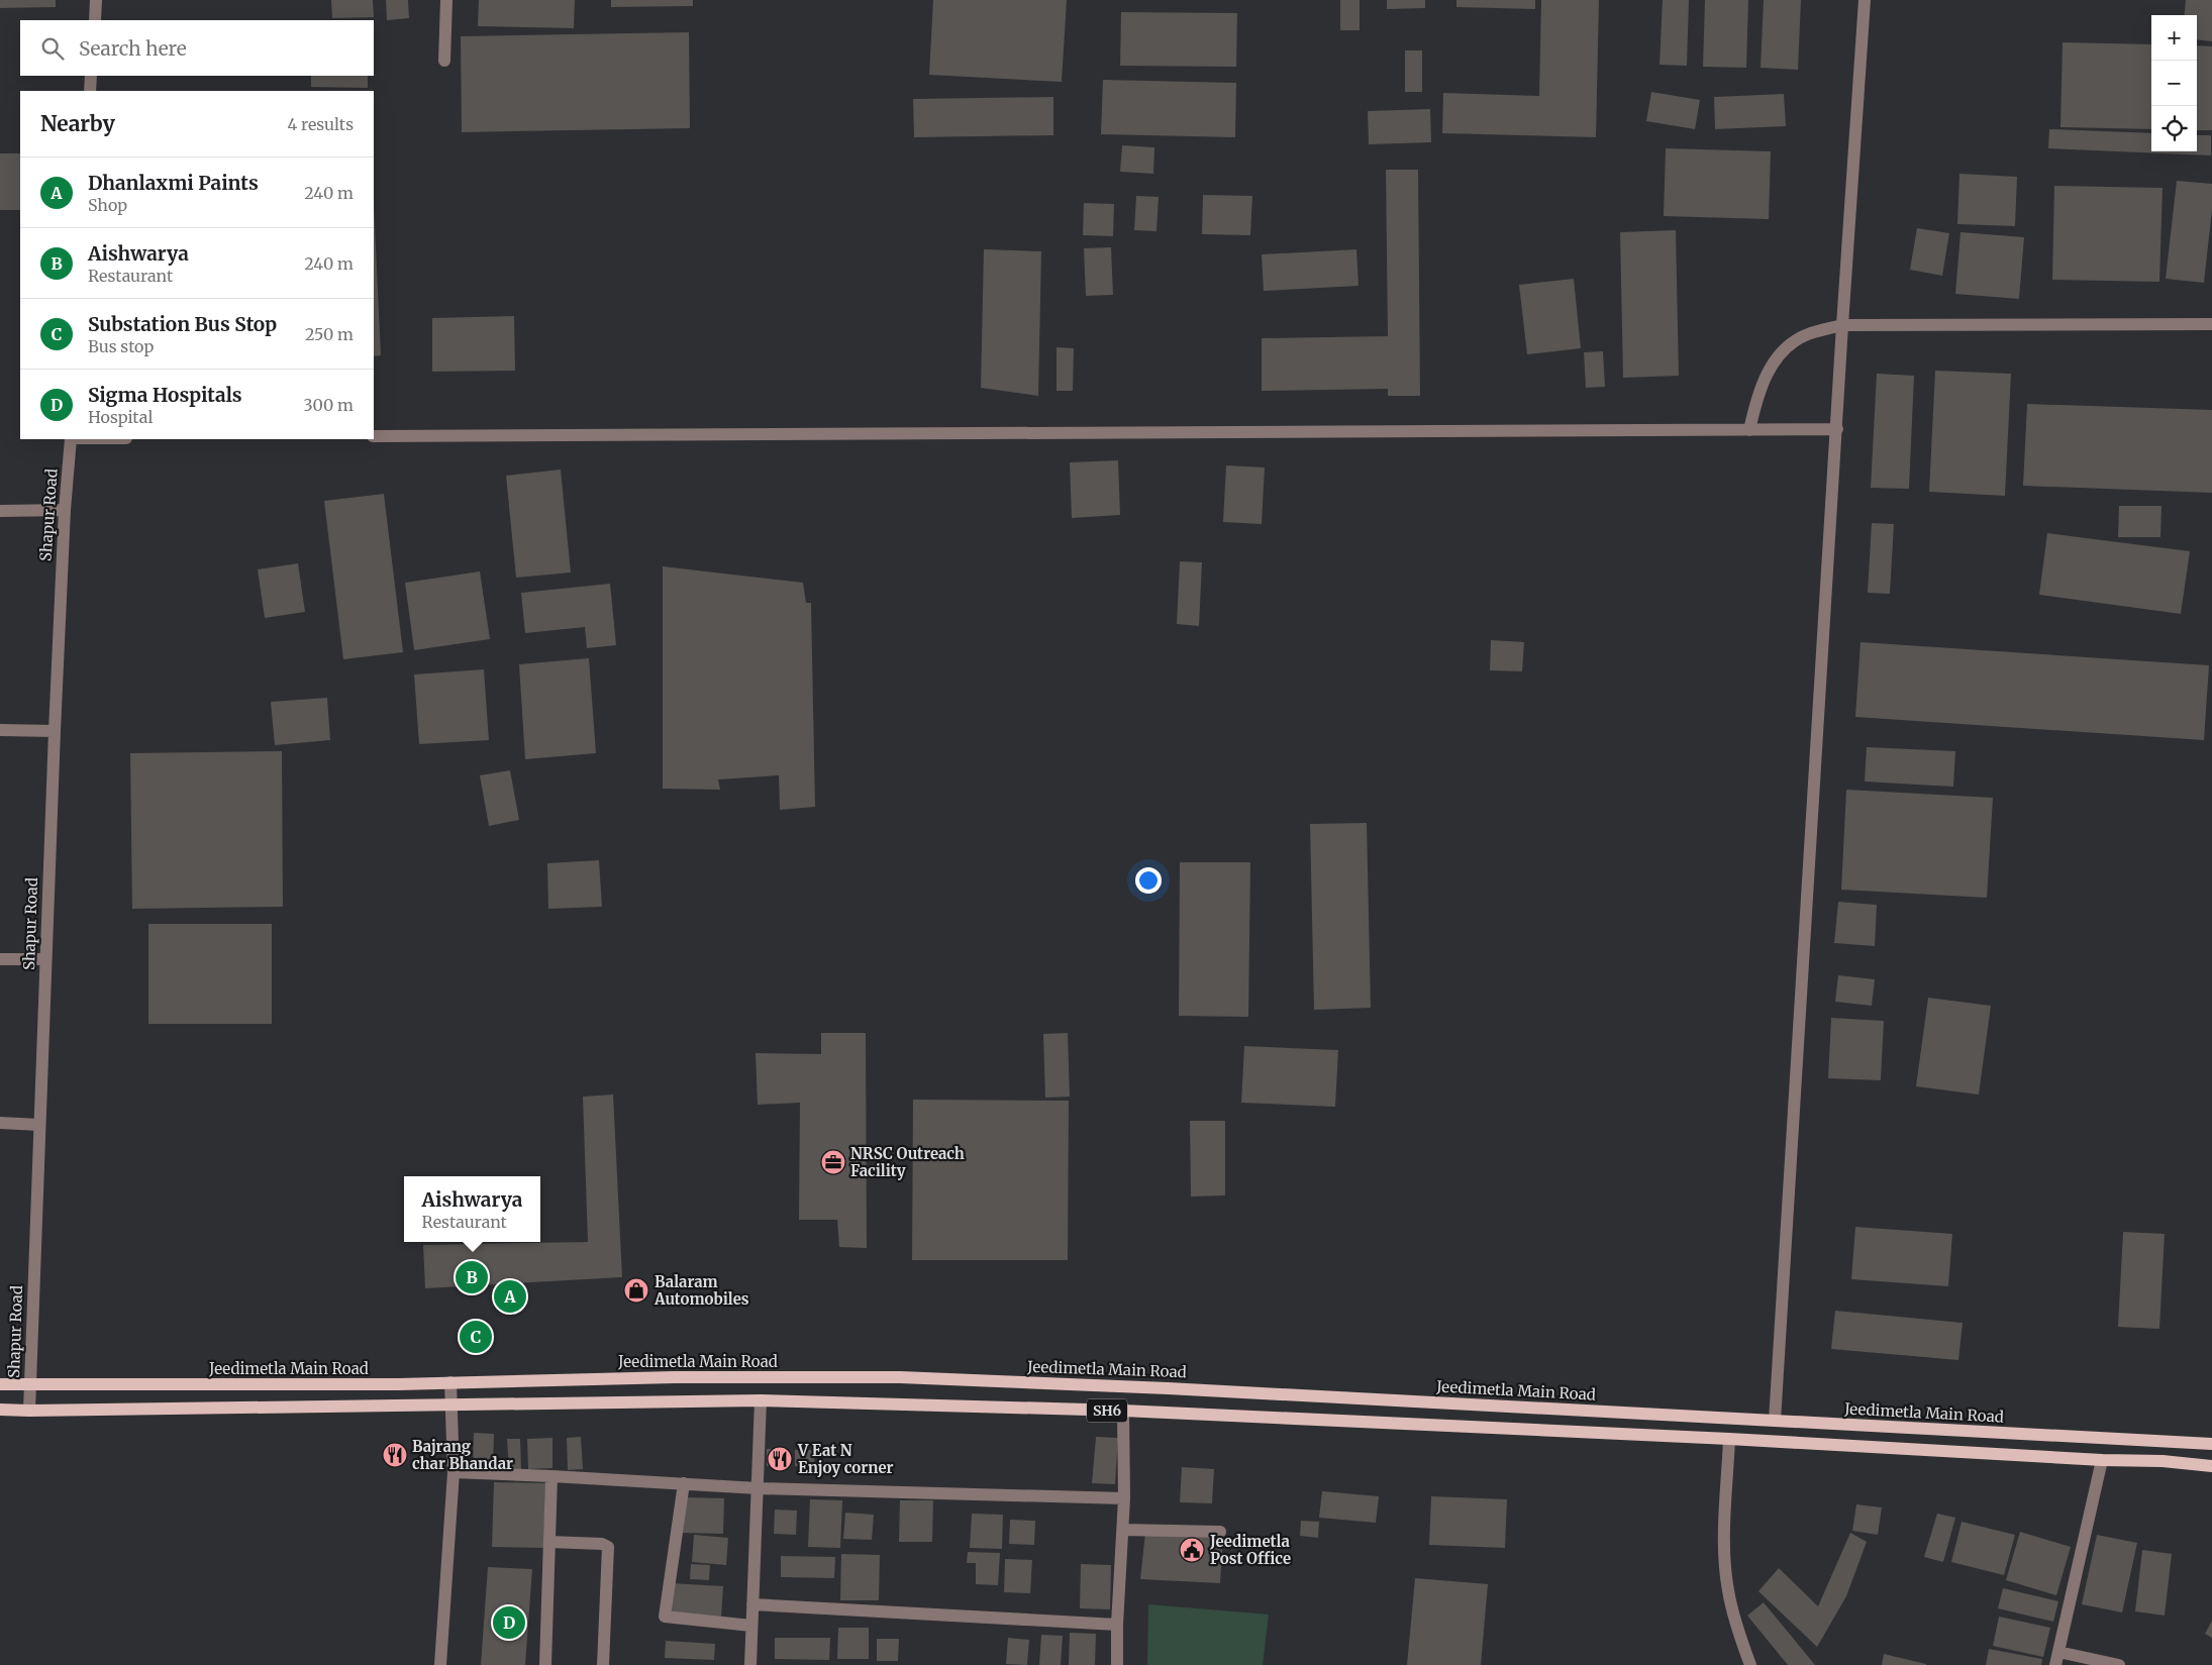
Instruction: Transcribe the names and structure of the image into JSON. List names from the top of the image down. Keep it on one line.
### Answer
{"streets":{"main road":["Jeedimetla Main Road","SH6"],"street":["Shapur Road"]},"crossings":[["Shapur Road","Jeedimetla Main Road"],["Shapur Road","SH6"]],"places":{"office":["NRSC Outreach Facility"],"shop":["Balaram Automobiles"],"restaurant":["Bajrang char Bhandar","V Eat N Enjoy corner"],"public building":["Jeedimetla Post Office"]},"page":{"map_buttons":["+","−"],"search":"Search here","heading":["Nearby","4 results"],"list":[{"mark":"A","name":"Dhanlaxmi Paints","note":"Shop","value":"240 m"},{"mark":"B","name":"Aishwarya","note":"Restaurant","value":"240 m"},{"mark":"C","name":"Substation Bus Stop","note":"Bus stop","value":"250 m"},{"mark":"D","name":"Sigma Hospitals","note":"Hospital","value":"300 m"}],"popup":["Aishwarya","Restaurant"],"pins":["B","A","C","D"]}}
